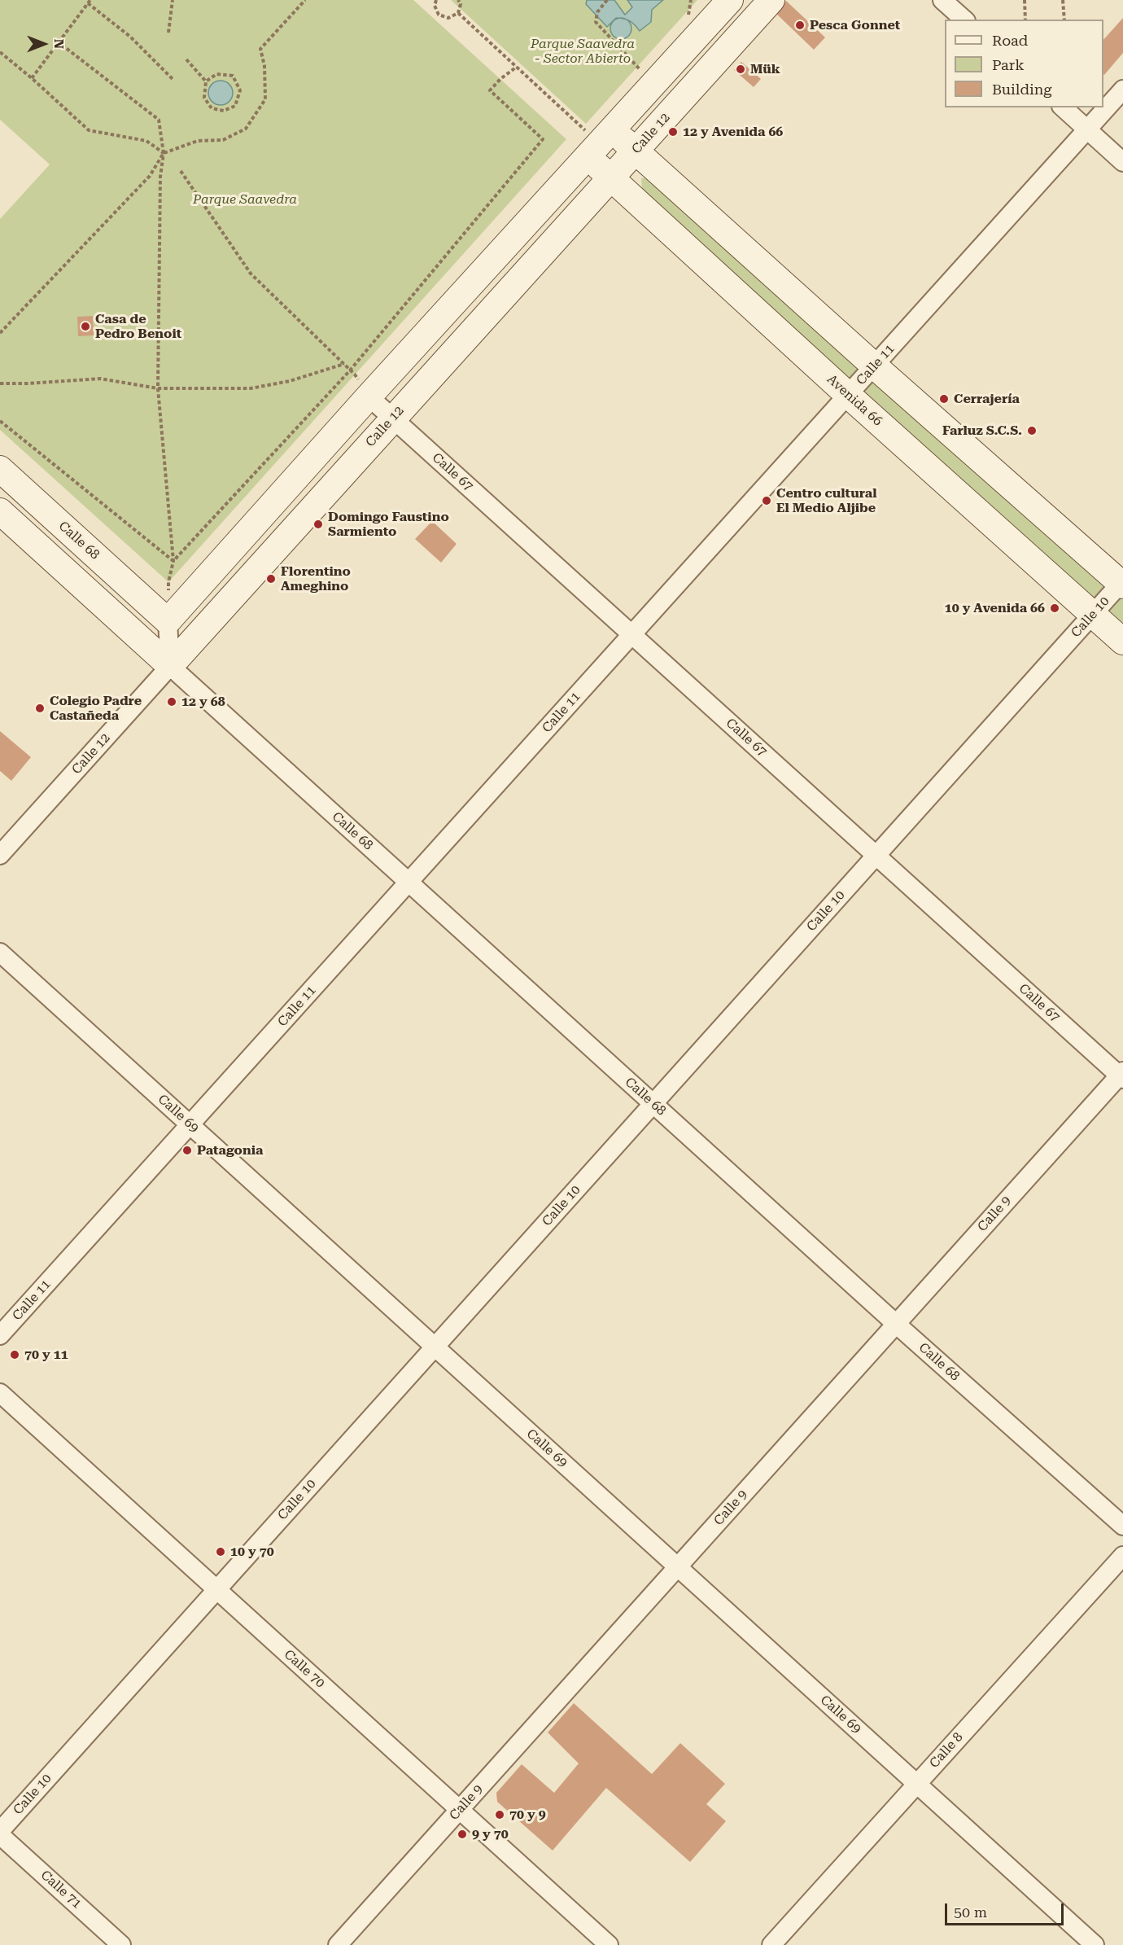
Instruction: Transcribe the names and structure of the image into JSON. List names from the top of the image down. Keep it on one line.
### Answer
{"streets":{"main road":["Calle 12","Avenida 66","Calle 68"],"street":["Calle 11","Calle 67","Calle 10","Calle 69","Calle 9","Calle 70","Calle 8","Calle 71"]},"crossings":[["Calle 12","Avenida 66"],["Calle 12","Calle 67"],["Calle 12","Calle 68"],["Calle 11","Avenida 66"],["Calle 11","Calle 67"],["Calle 11","Calle 68"],["Calle 11","Calle 69"],["Avenida 66","Calle 10"],["Calle 67","Calle 10"],["Calle 67","Calle 9"],["Calle 68","Calle 10"],["Calle 68","Calle 9"],["Calle 10","Calle 69"],["Calle 10","Calle 70"],["Calle 69","Calle 9"],["Calle 69","Calle 8"],["Calle 9","Calle 70"]],"parks":["Parque Saavedra - Sector Abierto","Parque Saavedra"],"places":["Pesca Gonnet","Mük","12 y Avenida 66","Casa de Pedro Benoit","Cerrajería","Farluz S.C.S.","Centro cultural El Medio Aljibe","Domingo Faustino Sarmiento","Florentino Ameghino","10 y Avenida 66","12 y 68","Colegio Padre Castañeda","Patagonia","70 y 11","10 y 70","70 y 9","9 y 70"],"legend":["Road","Park","Building"],"scale_bar":"50 m","north":"right"}
